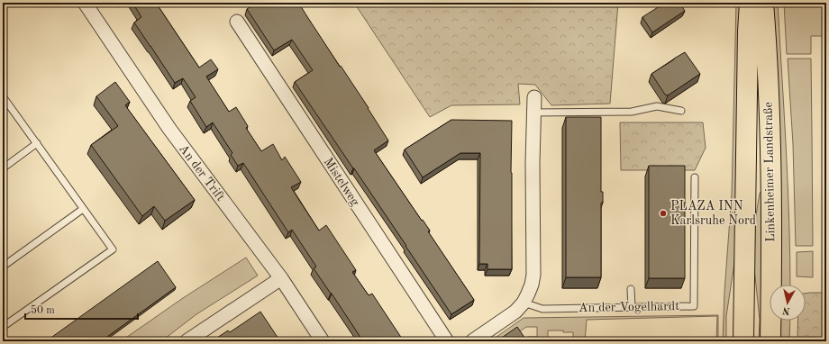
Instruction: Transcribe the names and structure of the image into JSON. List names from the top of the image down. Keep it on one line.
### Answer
{"streets":{"main road":["Linkenheimer Landstraße"],"street":["An der Trift","Mistelweg"],"lane":["An der Vogelhardt"]},"places":["PLAZA INN Karlsruhe Nord"],"scale_bar":"50 m","north":"bottom"}
